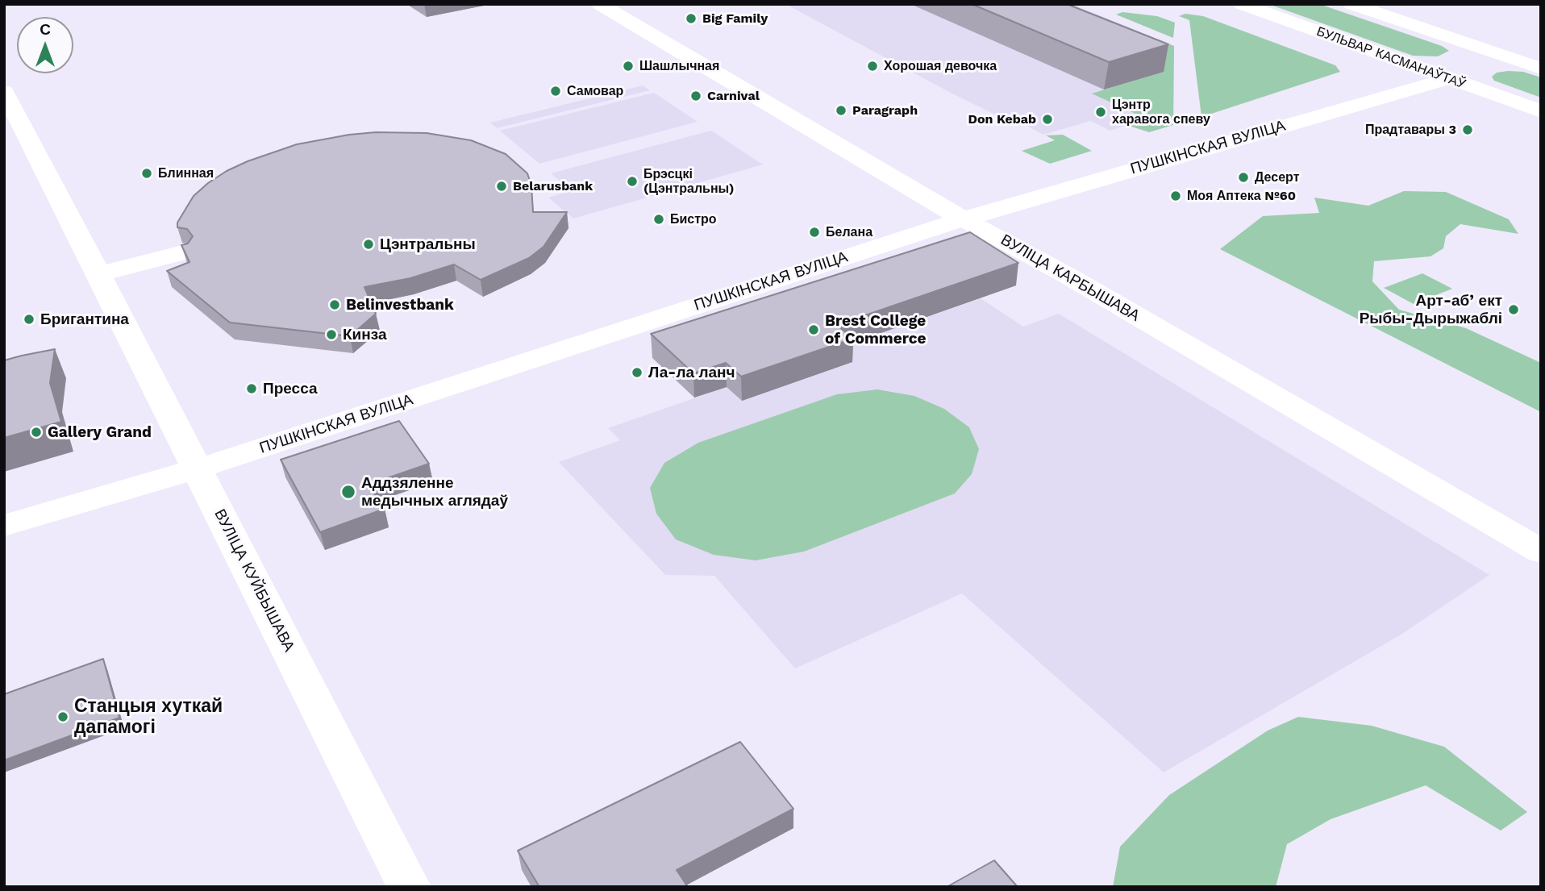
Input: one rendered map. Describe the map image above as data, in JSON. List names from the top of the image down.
{
  "streets": {
    "street": [
      "БУЛЬВАР КАСМАНАЎТАЎ",
      "ПУШКІНСКАЯ ВУЛІЦА",
      "ВУЛІЦА КАРБЫШАВА",
      "ВУЛІЦА КУЙБЫШАВА"
    ]
  },
  "crossings": [
    ["БУЛЬВАР КАСМАНАЎТАЎ", "ПУШКІНСКАЯ ВУЛІЦА"],
    ["ПУШКІНСКАЯ ВУЛІЦА", "ВУЛІЦА КАРБЫШАВА"],
    ["ПУШКІНСКАЯ ВУЛІЦА", "ВУЛІЦА КУЙБЫШАВА"]
  ],
  "places": [
    "Big Family",
    "Шашлычная",
    "Хорошая девочка",
    "Самовар",
    "Carnival",
    "Paragraph",
    "Цэнтр харавога спеву",
    "Don Kebab",
    "Прадтавары 3",
    "Блинная",
    "Десерт",
    "Брэсцкі (Цэнтральны)",
    "Belarusbank",
    "Моя Аптека №60",
    "Бистро",
    "Белана",
    "Цэнтральны",
    "Belinvestbank",
    "Арт-абʼект Рыбы-Дырыжаблі",
    "Бригантина",
    "Brest College of Commerce",
    "Кинза",
    "Ла-ла ланч",
    "Пресса",
    "Gallery Grand",
    "Аддзяленне медычных аглядаў",
    "Станцыя хуткай дапамогі"
  ],
  "north": "top"
}
